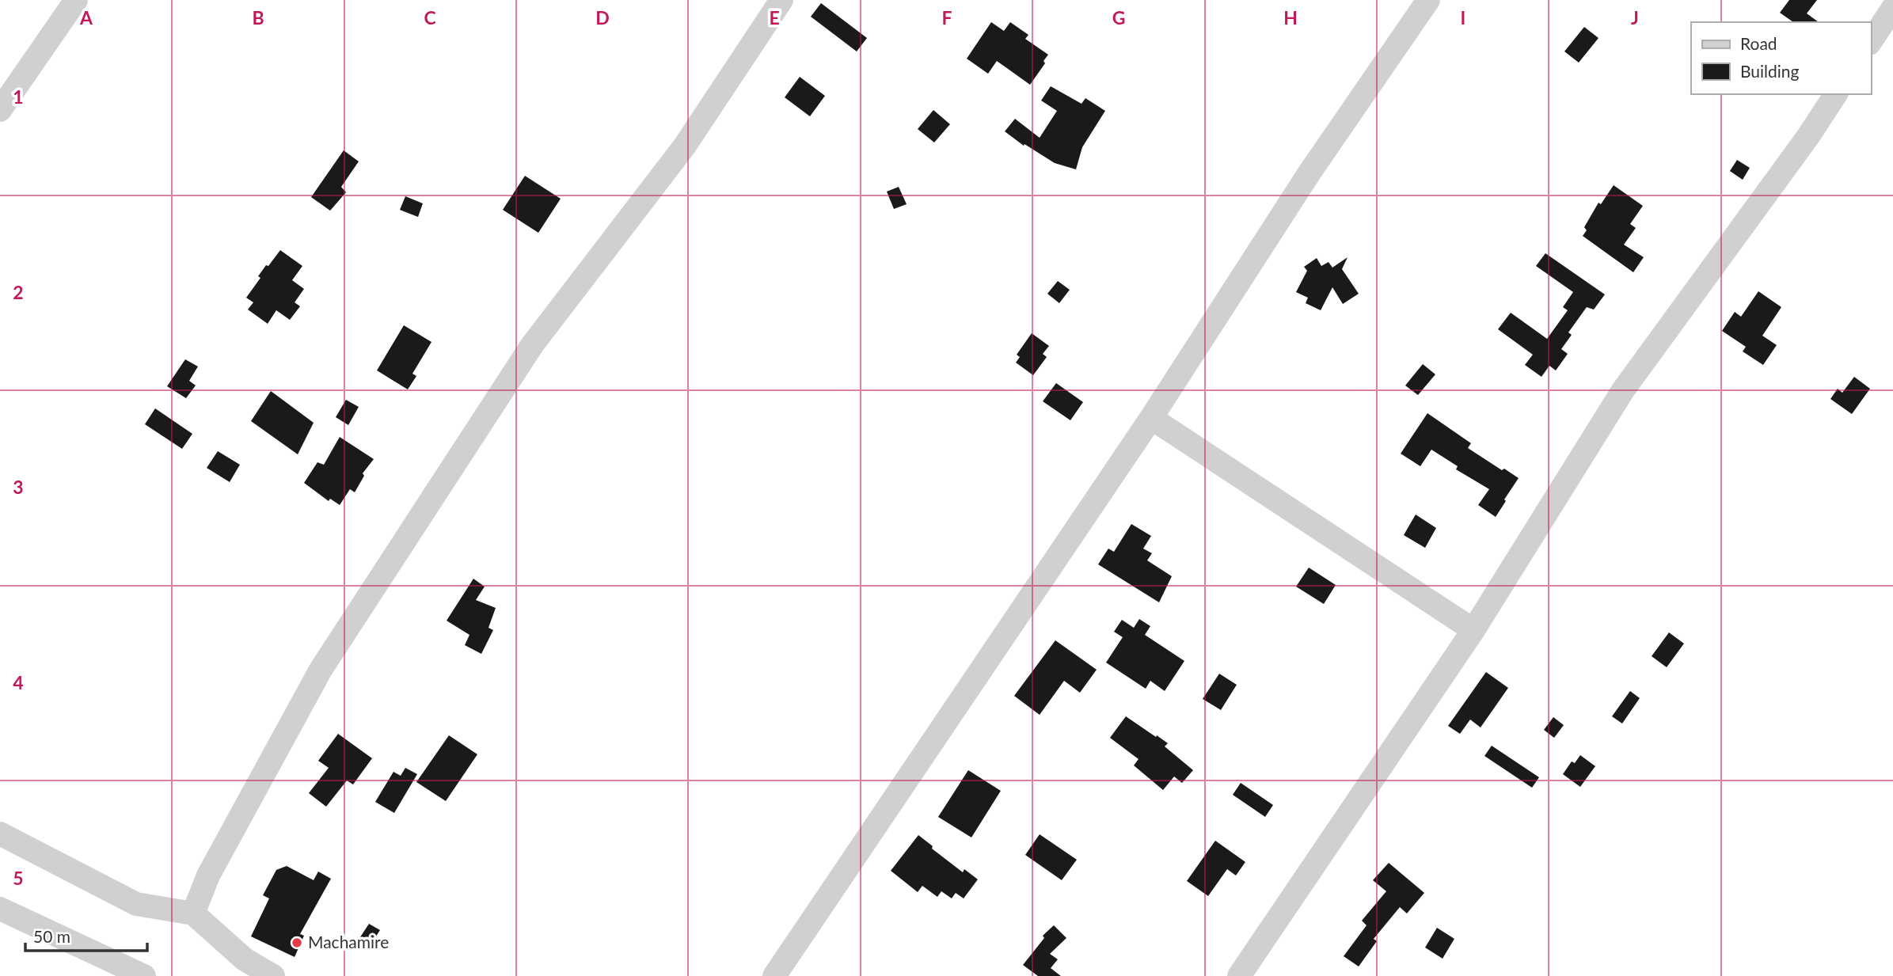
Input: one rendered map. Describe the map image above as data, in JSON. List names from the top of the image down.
{
  "places": ["Machamire"],
  "legend": ["Road", "Building"],
  "scale_bar": "50 m",
  "grid": {
    "columns": [
      "A",
      "B",
      "C",
      "D",
      "E",
      "F",
      "G",
      "H",
      "I",
      "J"
    ],
    "rows": [
      "1",
      "2",
      "3",
      "4",
      "5"
    ]
  }
}
